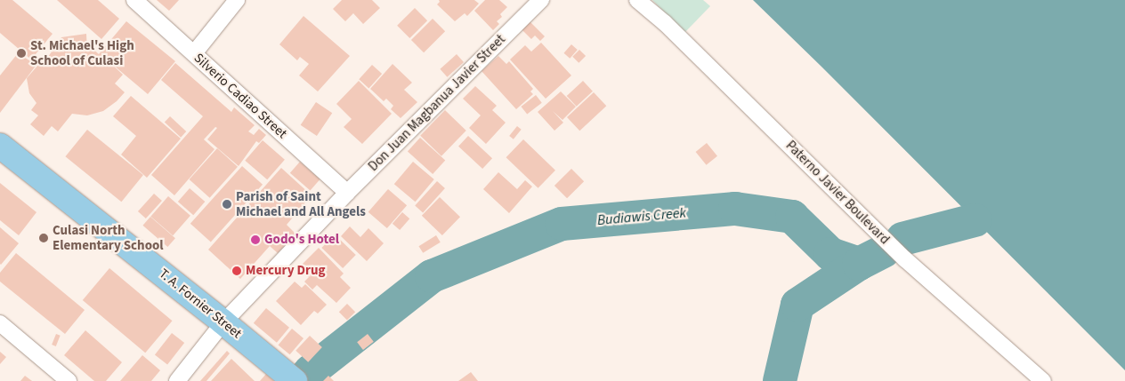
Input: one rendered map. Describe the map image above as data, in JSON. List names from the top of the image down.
{
  "streets": {
    "main road": ["T. A. Fornier Street"],
    "street": ["Silverio Cadiao Street", "Don Juan Magbanua Javier Street", "Paterno Javier Boulevard"]
  },
  "crossings": [
    ["Silverio Cadiao Street", "Don Juan Magbanua Javier Street"],
    ["Don Juan Magbanua Javier Street", "T. A. Fornier Street"]
  ],
  "water": ["Budiawis Creek"],
  "places": [
    "St. Michael's High School of Culasi",
    "Parish of Saint Michael and All Angels",
    "Culasi North Elementary School",
    "Godo's Hotel",
    "Mercury Drug"
  ]
}
